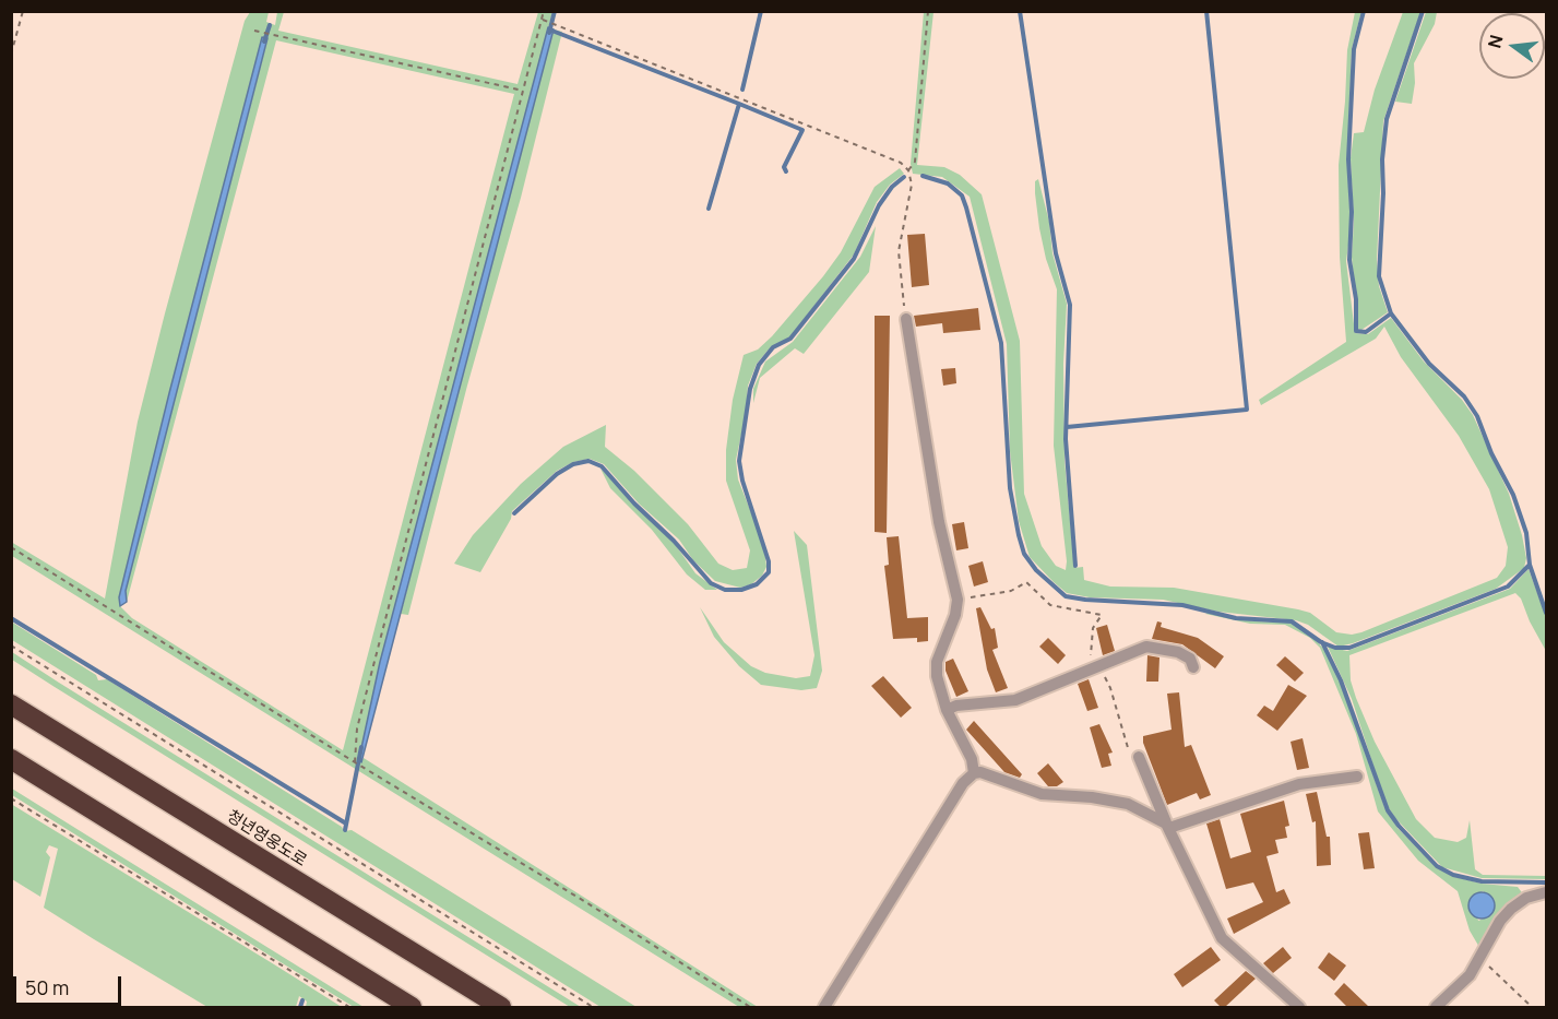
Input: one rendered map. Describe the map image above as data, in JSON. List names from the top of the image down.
{
  "streets": {
    "highway": ["청년영웅도로"]
  },
  "scale_bar": "50 m",
  "north": "left"
}
